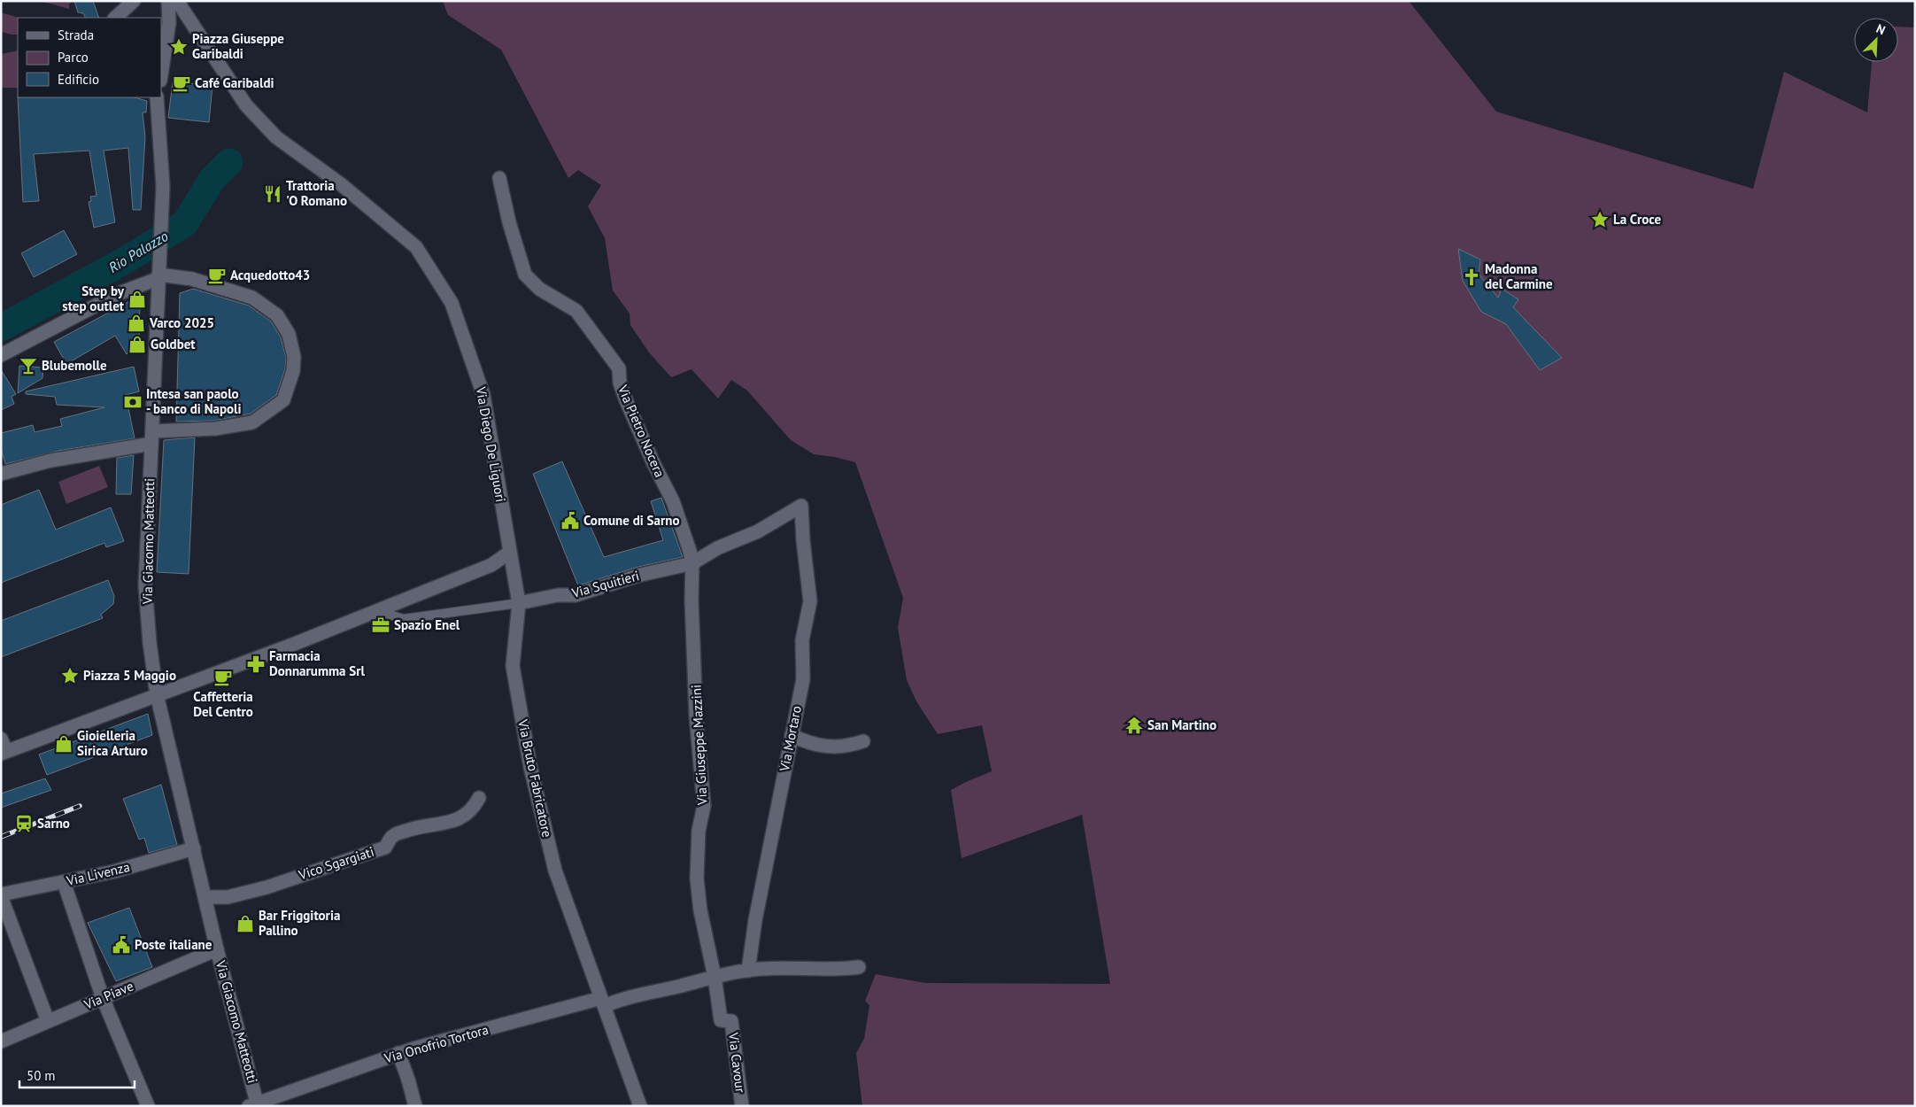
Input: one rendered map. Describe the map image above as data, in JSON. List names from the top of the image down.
{
  "streets": {
    "street": [
      "Via Pietro Nocera",
      "Via Diego De Liguori",
      "Via Giacomo Matteotti",
      "Via Squitieri",
      "Via Mortaro",
      "Via Giuseppe Mazzini",
      "Via Bruto Fabricatore",
      "Vico Sgargiati",
      "Via Livenza",
      "Via Piave",
      "Via Onofrio Tortora",
      "Via Cavour"
    ]
  },
  "crossings": [
    ["Via Pietro Nocera", "Via Squitieri"],
    ["Via Pietro Nocera", "Via Giuseppe Mazzini"],
    ["Via Diego De Liguori", "Via Bruto Fabricatore"],
    ["Via Giacomo Matteotti", "Vico Sgargiati"],
    ["Via Giacomo Matteotti", "Via Livenza"],
    ["Via Giacomo Matteotti", "Via Piave"],
    ["Via Giacomo Matteotti", "Via Onofrio Tortora"],
    ["Via Squitieri", "Via Mortaro"],
    ["Via Squitieri", "Via Giuseppe Mazzini"],
    ["Via Squitieri", "Via Bruto Fabricatore"],
    ["Via Mortaro", "Via Onofrio Tortora"],
    ["Via Giuseppe Mazzini", "Via Onofrio Tortora"],
    ["Via Giuseppe Mazzini", "Via Cavour"],
    ["Via Bruto Fabricatore", "Via Onofrio Tortora"],
    ["Via Onofrio Tortora", "Via Cavour"]
  ],
  "water": ["Rio Palazzo"],
  "places": {
    "place": ["Piazza Giuseppe Garibaldi", "La Croce", "Piazza 5 Maggio"],
    "cafe": ["Café Garibaldi", "Acquedotto43", "Caffetteria Del Centro"],
    "restaurant": ["Trattoria 'O Romano"],
    "church": ["Madonna del Carmine"],
    "shop": [
      "Step by step outlet",
      "Varco 2025",
      "Goldbet",
      "Gioielleria Sirica Arturo",
      "Bar Friggitoria Pallino"
    ],
    "bar": ["Blubemolle"],
    "bank": ["Intesa san paolo - banco di Napoli"],
    "public building": ["Comune di Sarno", "Poste italiane"],
    "office": ["Spazio Enel"],
    "pharmacy": ["Farmacia Donnarumma Srl"],
    "temple": ["San Martino"],
    "station": ["Sarno"]
  },
  "legend": ["Strada", "Parco", "Edificio"],
  "scale_bar": "50 m",
  "north": "top right"
}
